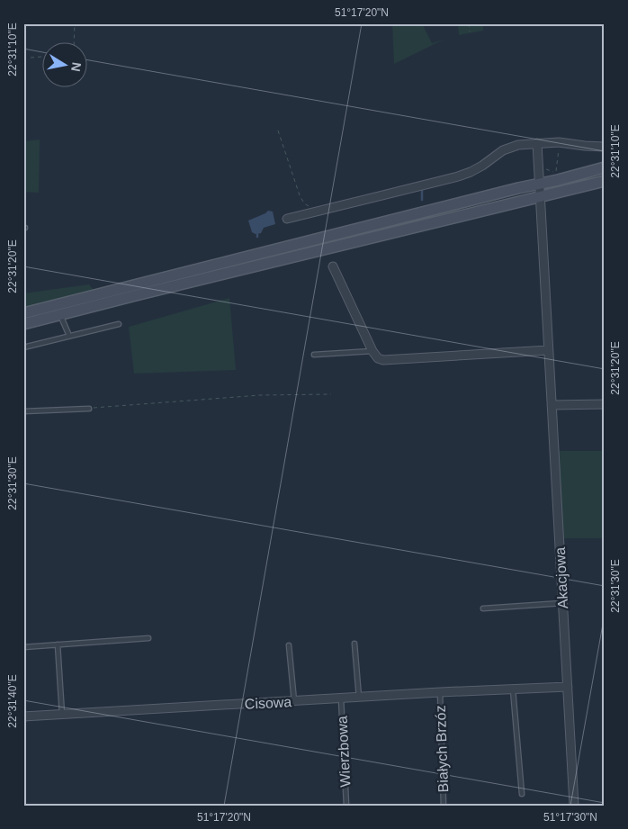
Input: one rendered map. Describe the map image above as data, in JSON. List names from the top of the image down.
{
  "streets": {
    "street": ["Akacjowa", "Cisowa"],
    "lane": ["Białych Brzóz", "Wierzbowa"]
  },
  "crossings": [
    ["Akacjowa", "Cisowa"],
    ["Cisowa", "Białych Brzóz"],
    ["Cisowa", "Wierzbowa"]
  ],
  "north": "right",
  "coordinates": [
    "51°17'20\"N",
    "22°31'10\"E",
    "22°31'20\"E",
    "22°31'30\"E",
    "22°31'40\"E",
    "51°17'30\"N"
  ]
}
